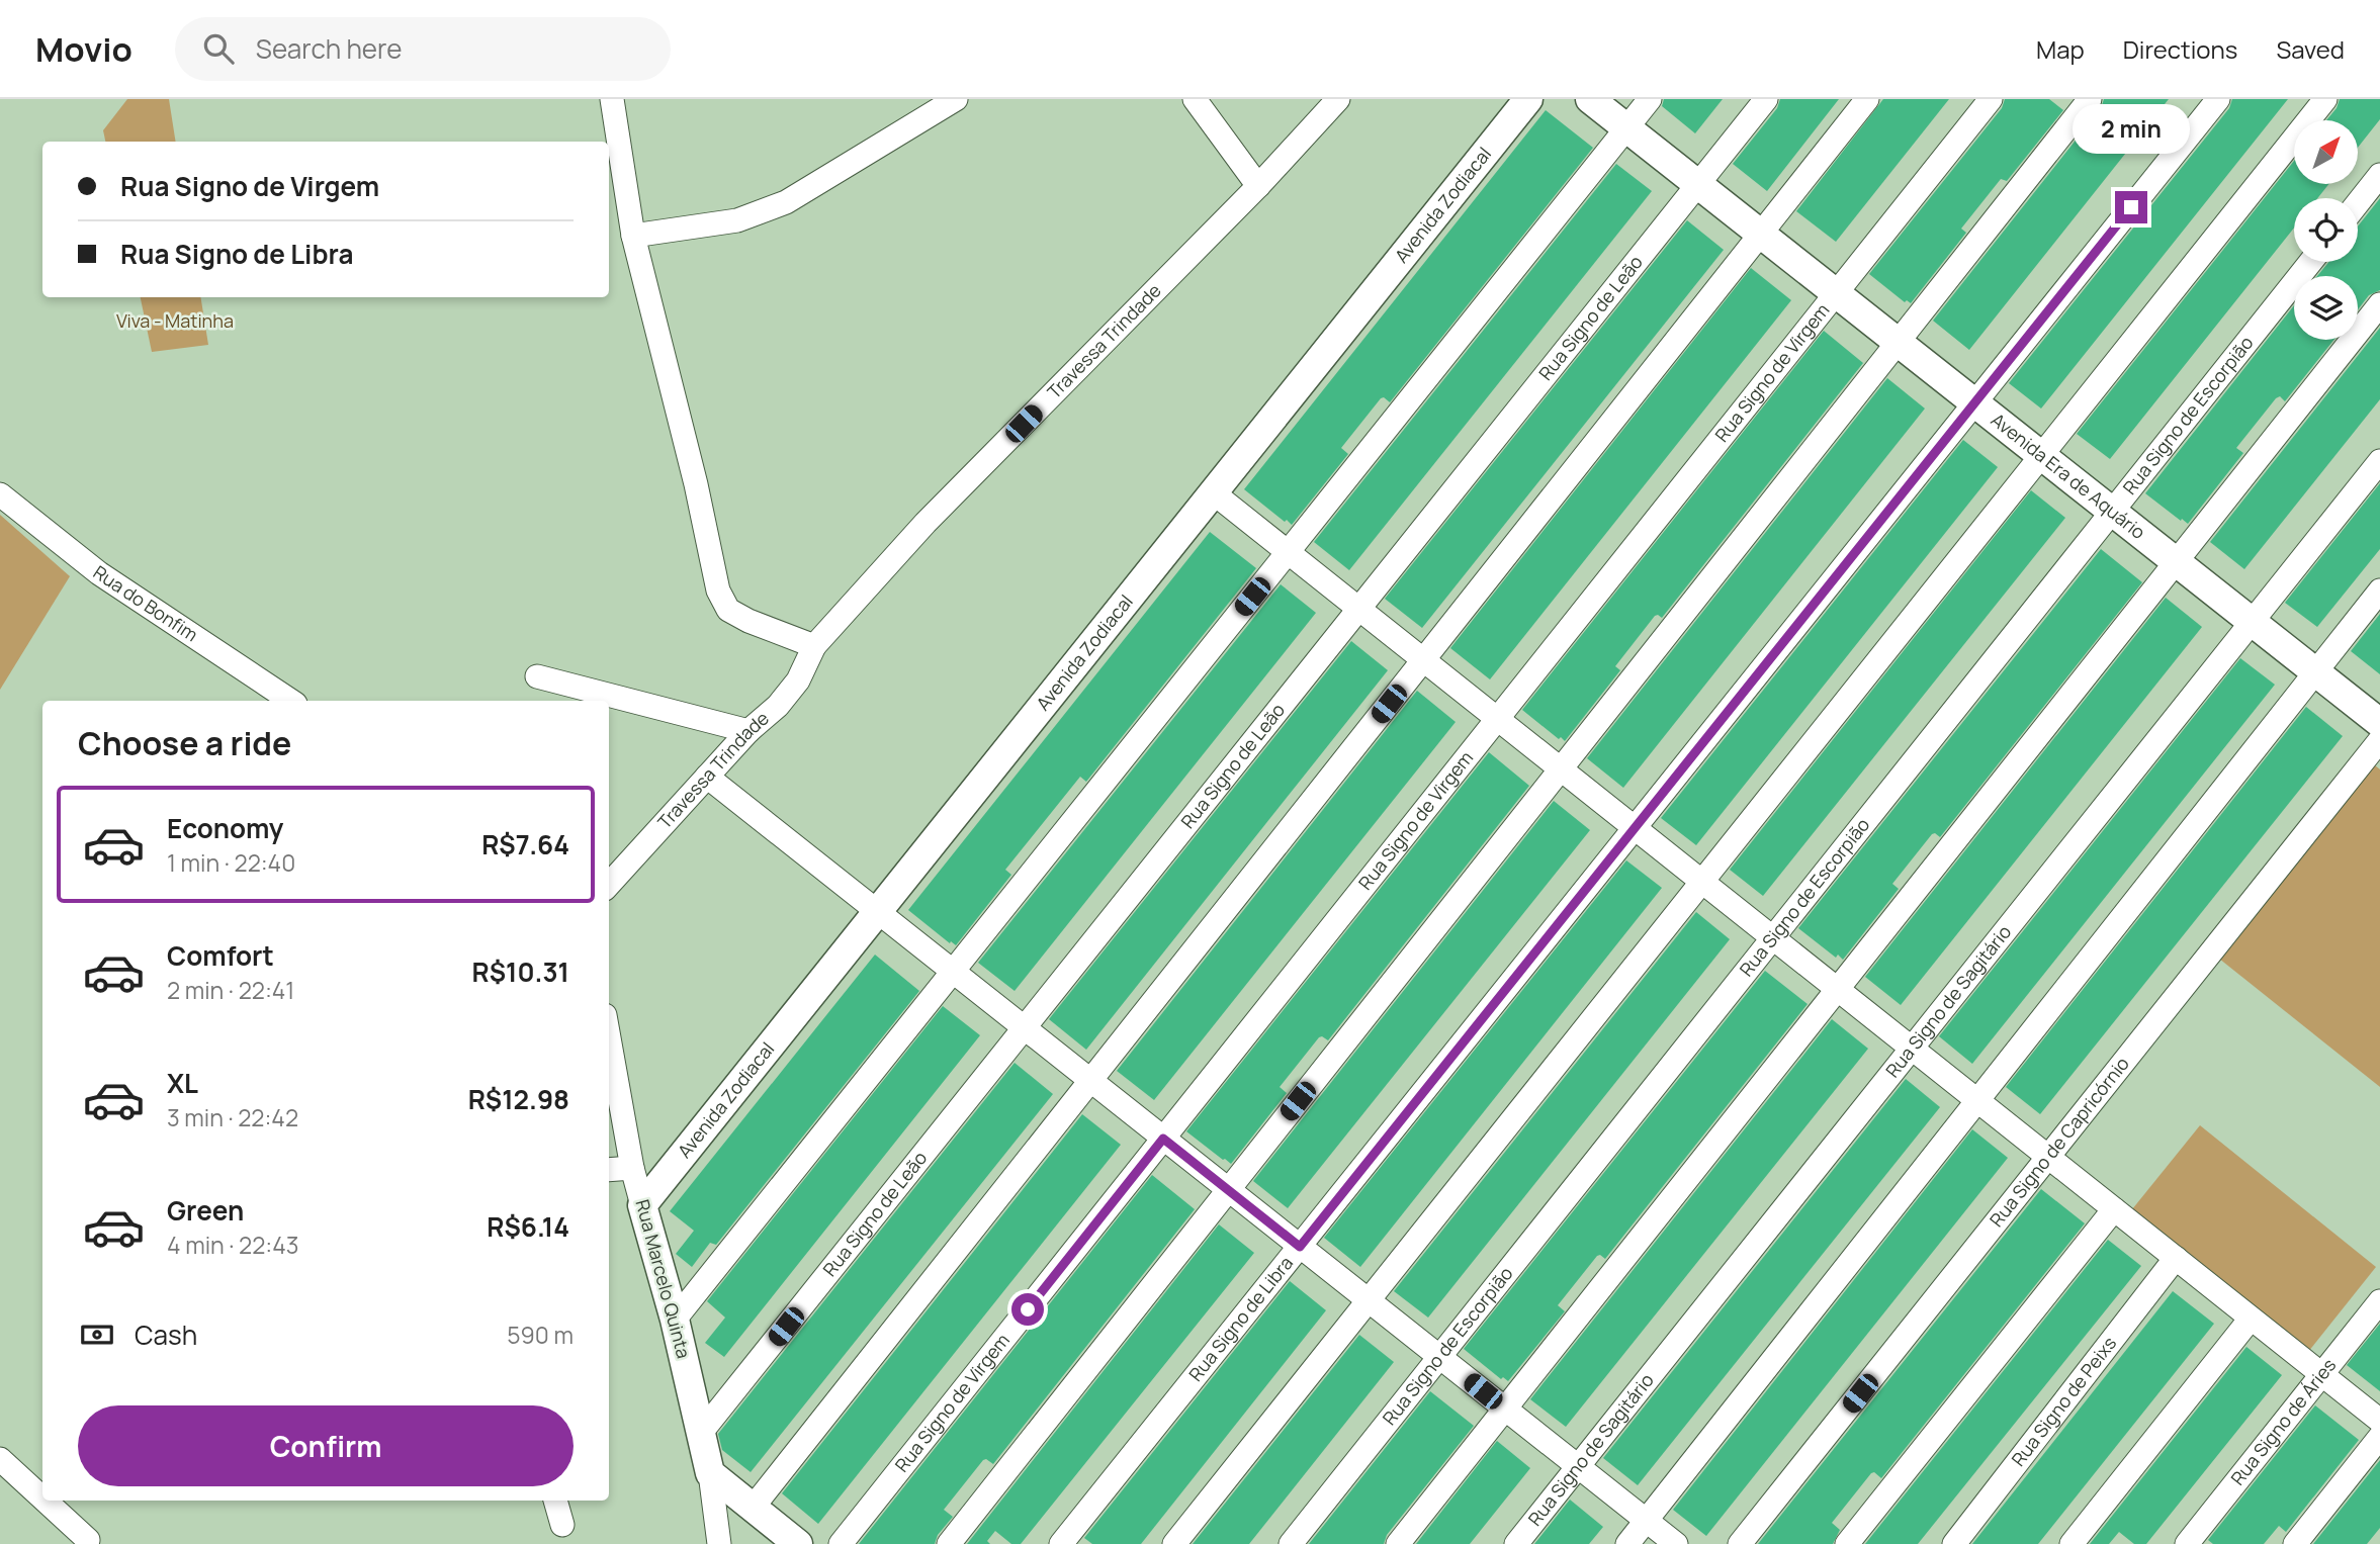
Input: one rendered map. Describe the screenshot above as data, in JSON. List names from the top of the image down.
{
  "streets": {
    "street": [
      "Avenida Zodiacal",
      "Rua Signo de Leão",
      "Travessa Trindade",
      "Rua Signo de Virgem",
      "Rua Signo de Escorpião",
      "Avenida Era de Aquário",
      "Rua do Bonfim",
      "Rua Signo de Sagitário",
      "Rua Signo de Capricórnio",
      "Rua Marcelo Quinta",
      "Rua Signo de Libra",
      "Rua Signo de Peixs",
      "Rua Signo de Áries"
    ]
  },
  "crossings": [
    ["Avenida Zodiacal", "Rua Marcelo Quinta"],
    ["Rua Signo de Leão", "Avenida Era de Aquário"],
    ["Rua Signo de Leão", "Rua Marcelo Quinta"],
    ["Rua Signo de Virgem", "Avenida Era de Aquário"],
    ["Rua Signo de Escorpião", "Avenida Era de Aquário"],
    ["Avenida Era de Aquário", "Rua Signo de Sagitário"],
    ["Avenida Era de Aquário", "Rua Signo de Libra"]
  ],
  "parks": ["Viva - Matinha"],
  "north": "top right",
  "page": {
    "header": "Movio",
    "search": "Search here",
    "nav": ["Map", "Directions", "Saved"],
    "bubble": "2 min",
    "banner": ["Rua Signo de Virgem", "Rua Signo de Libra"],
    "heading": "Choose a ride",
    "list": [
      {
        "name": "Economy",
        "note": "1 min · 22:40",
        "value": "R$7.64"
      },
      {
        "name": "Comfort",
        "note": "2 min · 22:41",
        "value": "R$10.31"
      },
      {
        "name": "XL",
        "note": "3 min · 22:42",
        "value": "R$12.98"
      },
      {
        "name": "Green",
        "note": "4 min · 22:43",
        "value": "R$6.14"
      }
    ],
    "pay": ["Cash", "590 m"],
    "buttons": "Confirm"
  }
}
